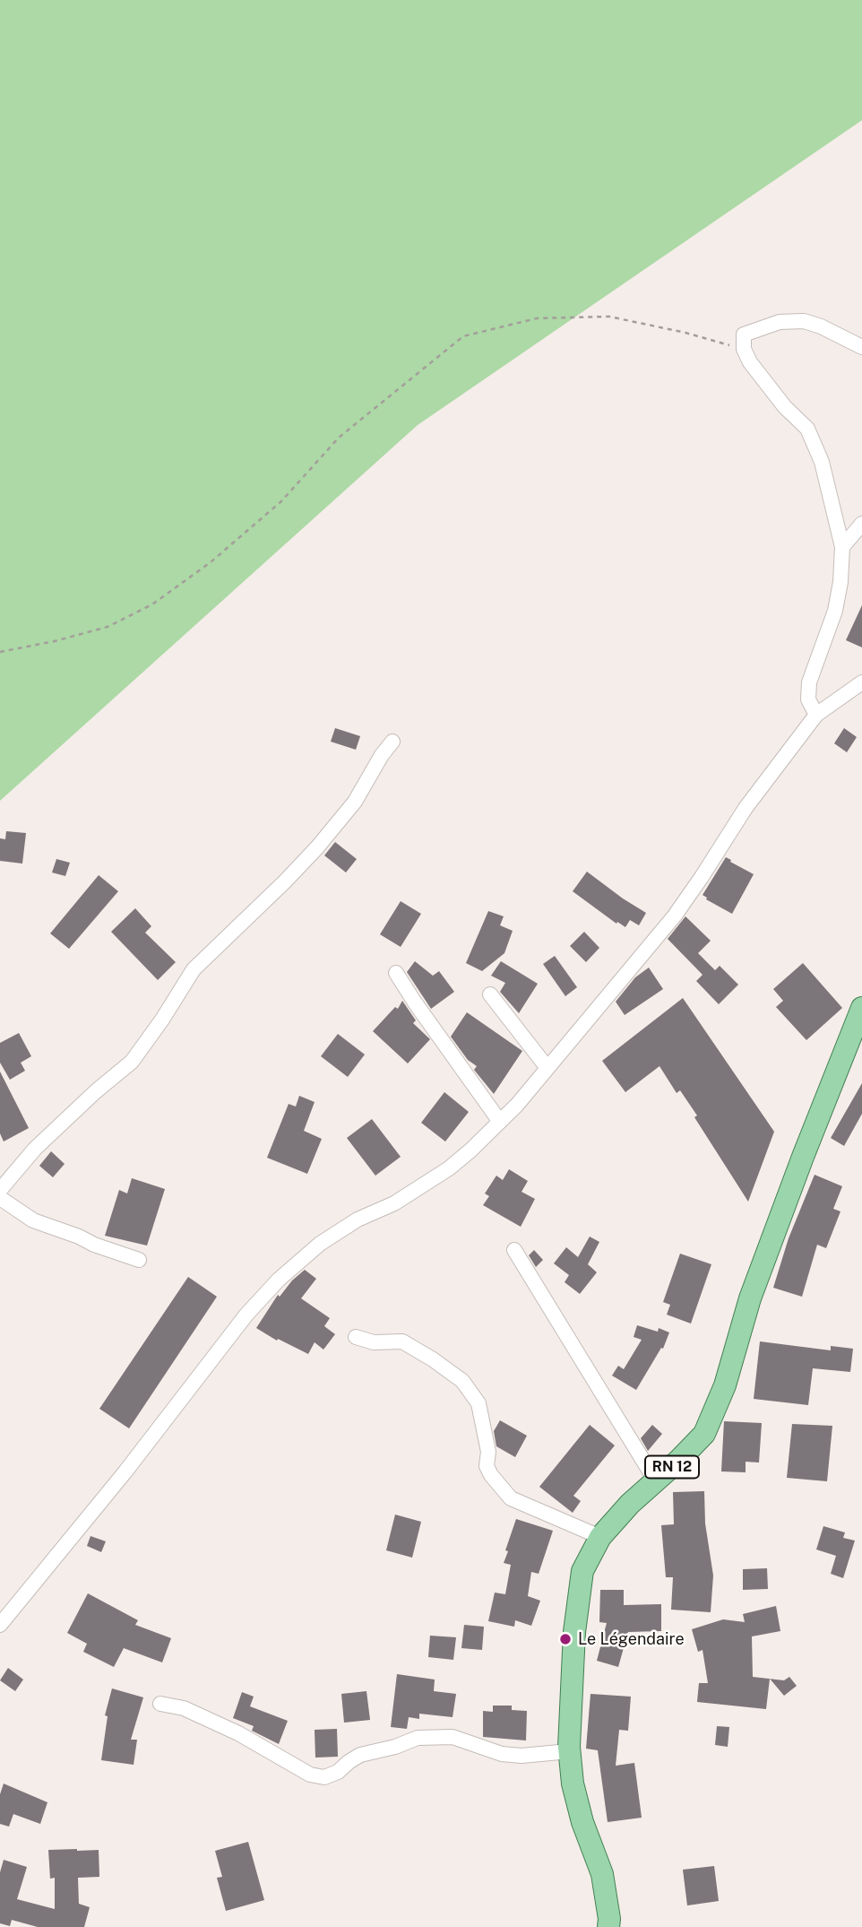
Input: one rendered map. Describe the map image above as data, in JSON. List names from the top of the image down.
{
  "streets": {
    "main road": ["RN 12"]
  },
  "places": ["Le Légendaire"]
}
